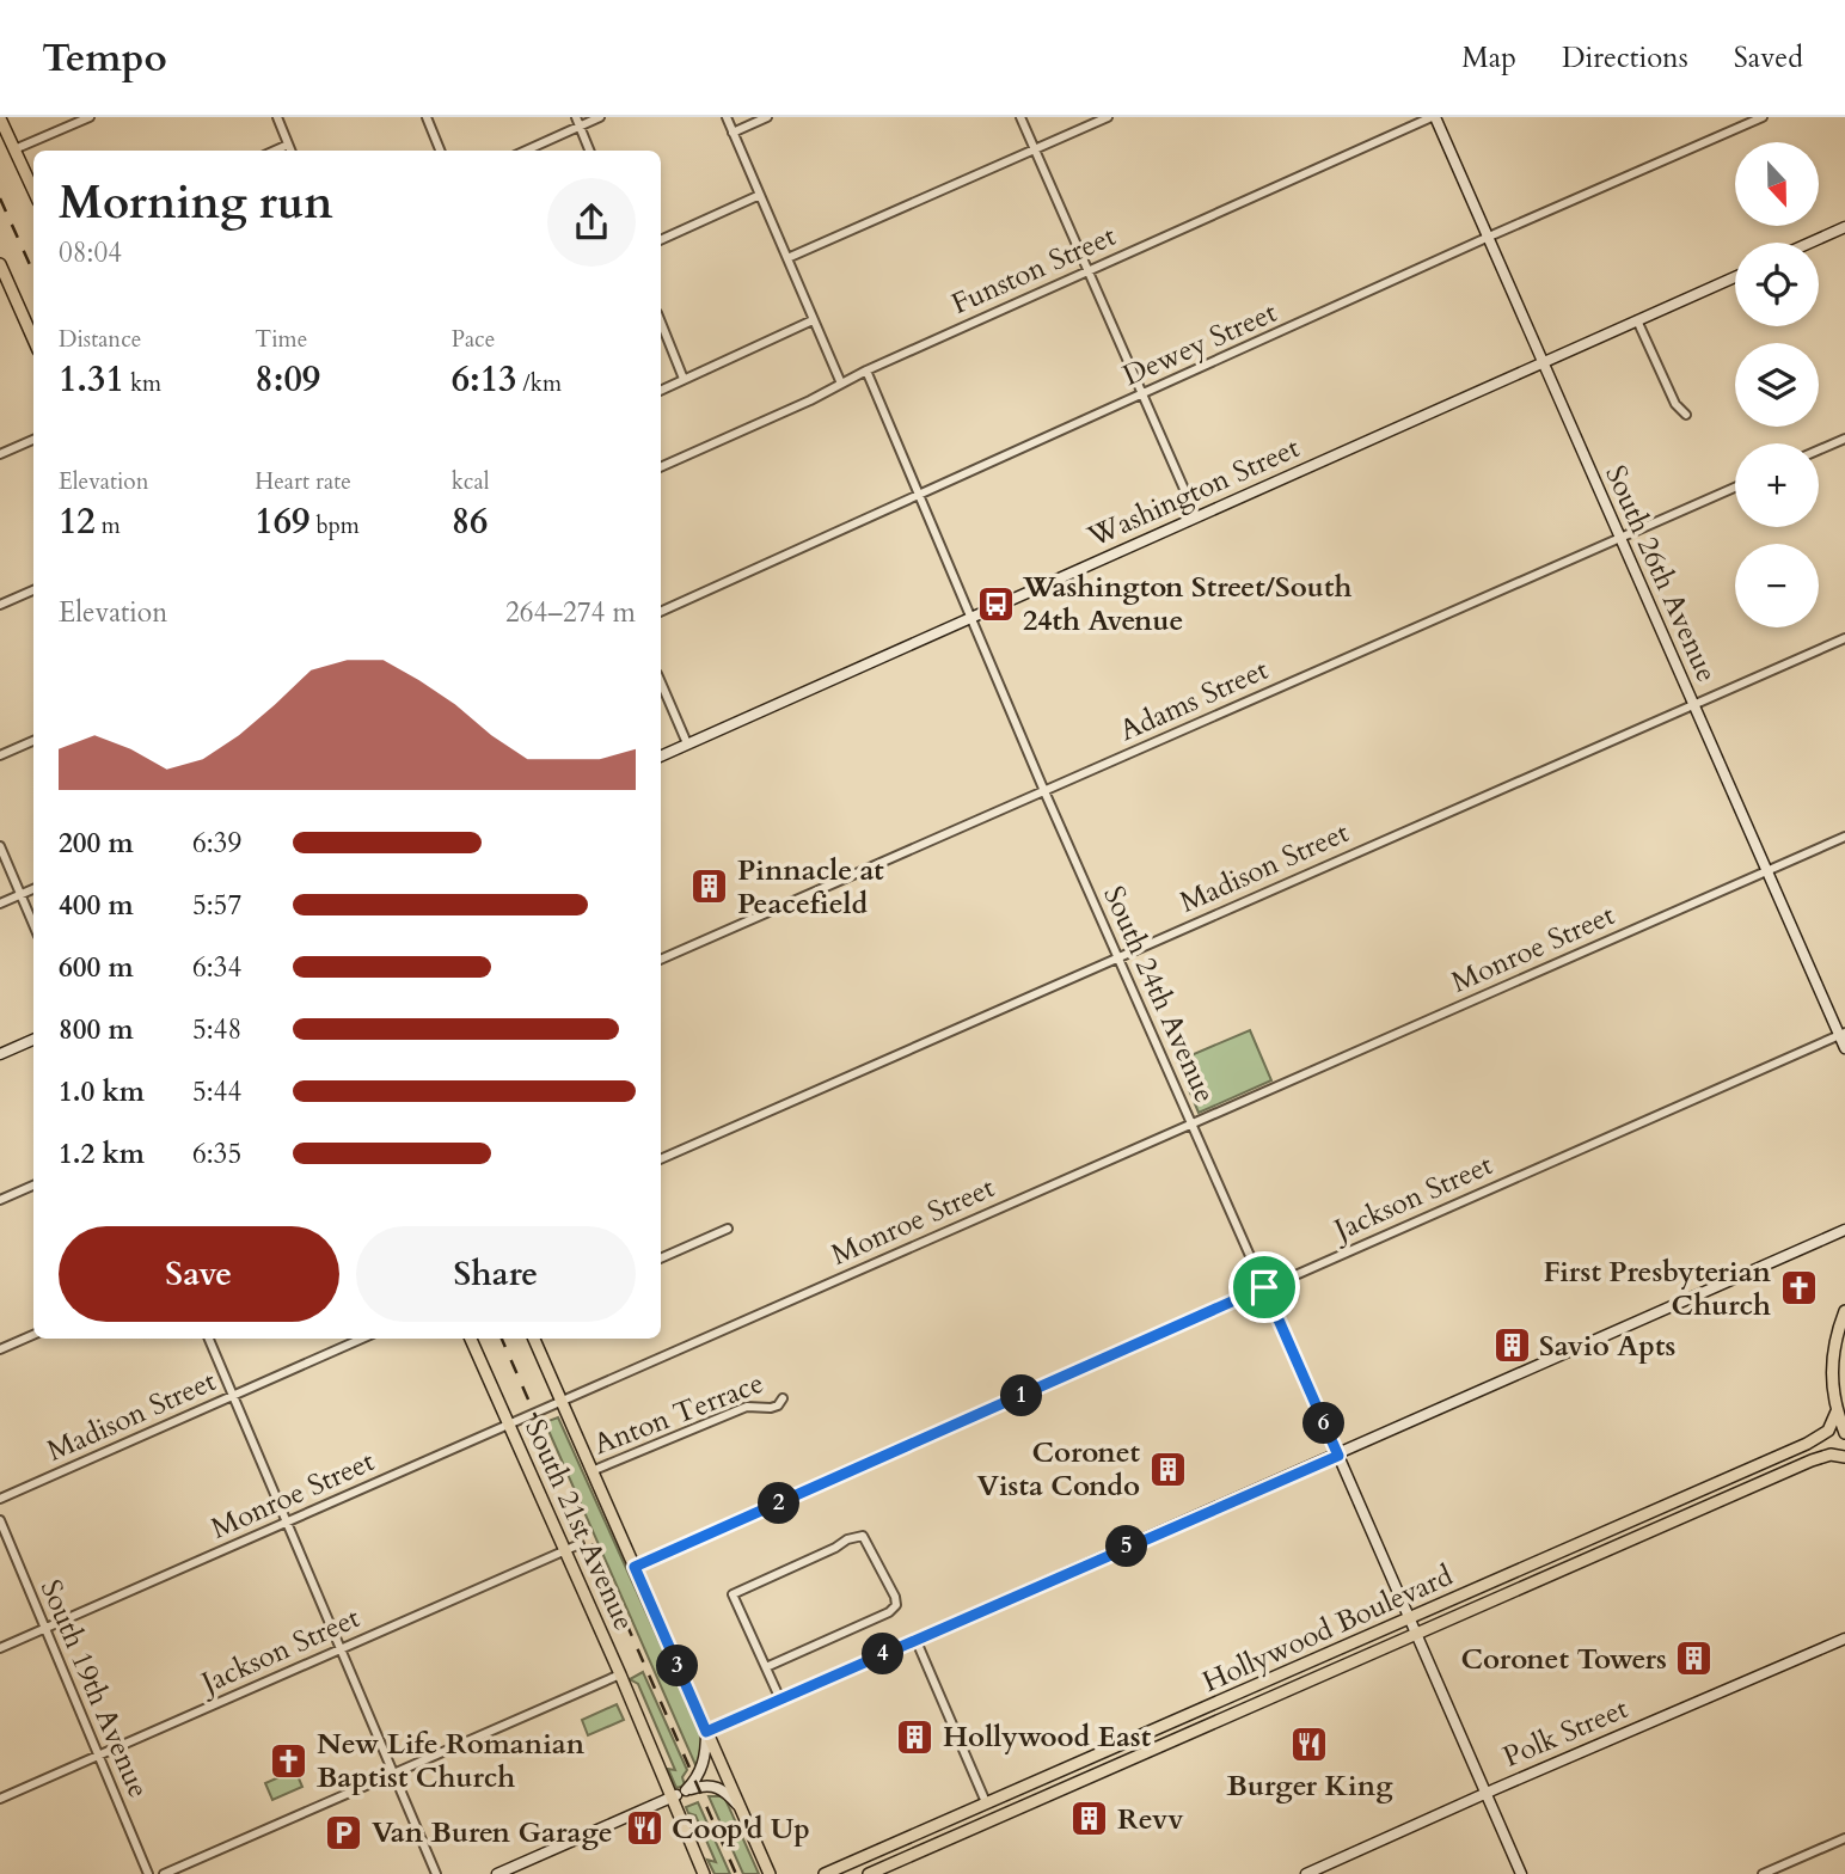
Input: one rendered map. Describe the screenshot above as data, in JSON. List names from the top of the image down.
{
  "streets": {
    "main road": ["South 21st Avenue", "Hollywood Boulevard"],
    "street": [
      "Funston Street",
      "Dewey Street",
      "Washington Street",
      "South 26th Avenue",
      "Adams Street",
      "Madison Street",
      "Monroe Street",
      "South 24th Avenue",
      "Jackson Street",
      "Anton Terrace",
      "South 19th Avenue",
      "Polk Street"
    ]
  },
  "crossings": [
    ["Funston Street", "South 26th Avenue"],
    ["Funston Street", "South 24th Avenue"],
    ["Dewey Street", "South 26th Avenue"],
    ["Dewey Street", "South 24th Avenue"],
    ["Washington Street", "South 26th Avenue"],
    ["Washington Street", "South 24th Avenue"],
    ["South 26th Avenue", "Adams Street"],
    ["South 26th Avenue", "Madison Street"],
    ["South 26th Avenue", "Monroe Street"],
    ["South 26th Avenue", "Jackson Street"],
    ["Adams Street", "South 24th Avenue"],
    ["Madison Street", "South 24th Avenue"],
    ["Monroe Street", "South 24th Avenue"],
    ["Monroe Street", "South 21st Avenue"],
    ["Monroe Street", "South 19th Avenue"],
    ["South 24th Avenue", "Jackson Street"],
    ["South 24th Avenue", "Hollywood Boulevard"],
    ["South 24th Avenue", "Polk Street"],
    ["Jackson Street", "South 21st Avenue"],
    ["Jackson Street", "South 19th Avenue"]
  ],
  "places": {
    "bus stop": ["Washington Street/South 24th Avenue"],
    "building": [
      "Pinnacle at Peacefield",
      "Savio Apts",
      "Coronet Vista Condo",
      "Coronet Towers",
      "Hollywood East",
      "Revv"
    ],
    "church": ["First Presbyterian Church", "New Life Romanian Baptist Church"],
    "restaurant": ["Burger King", "Coop'd Up"],
    "parking": ["Van Buren Garage"]
  },
  "north": "bottom",
  "page": {
    "header": "Tempo",
    "nav": ["Map", "Directions", "Saved"],
    "map_buttons": ["+", "−"],
    "heading": ["Morning run", "08:04"],
    "stats": [
      ["Distance", "1.31 km"],
      ["Time", "8:09"],
      ["Pace", "6:13 /km"],
      ["Elevation", "12 m"],
      ["Heart rate", "169 bpm"],
      ["kcal", "86"]
    ],
    "chart": ["Elevation", "264–274 m"],
    "list": [
      {
        "name": "200 m",
        "note": "6:39"
      },
      {
        "name": "400 m",
        "note": "5:57"
      },
      {
        "name": "600 m",
        "note": "6:34"
      },
      {
        "name": "800 m",
        "note": "5:48"
      },
      {
        "name": "1.0 km",
        "note": "5:44"
      },
      {
        "name": "1.2 km",
        "note": "6:35"
      }
    ],
    "buttons": ["Save", "Share"],
    "pins": [
      "1",
      "6",
      "2",
      "5",
      "4",
      "3"
    ]
  }
}
